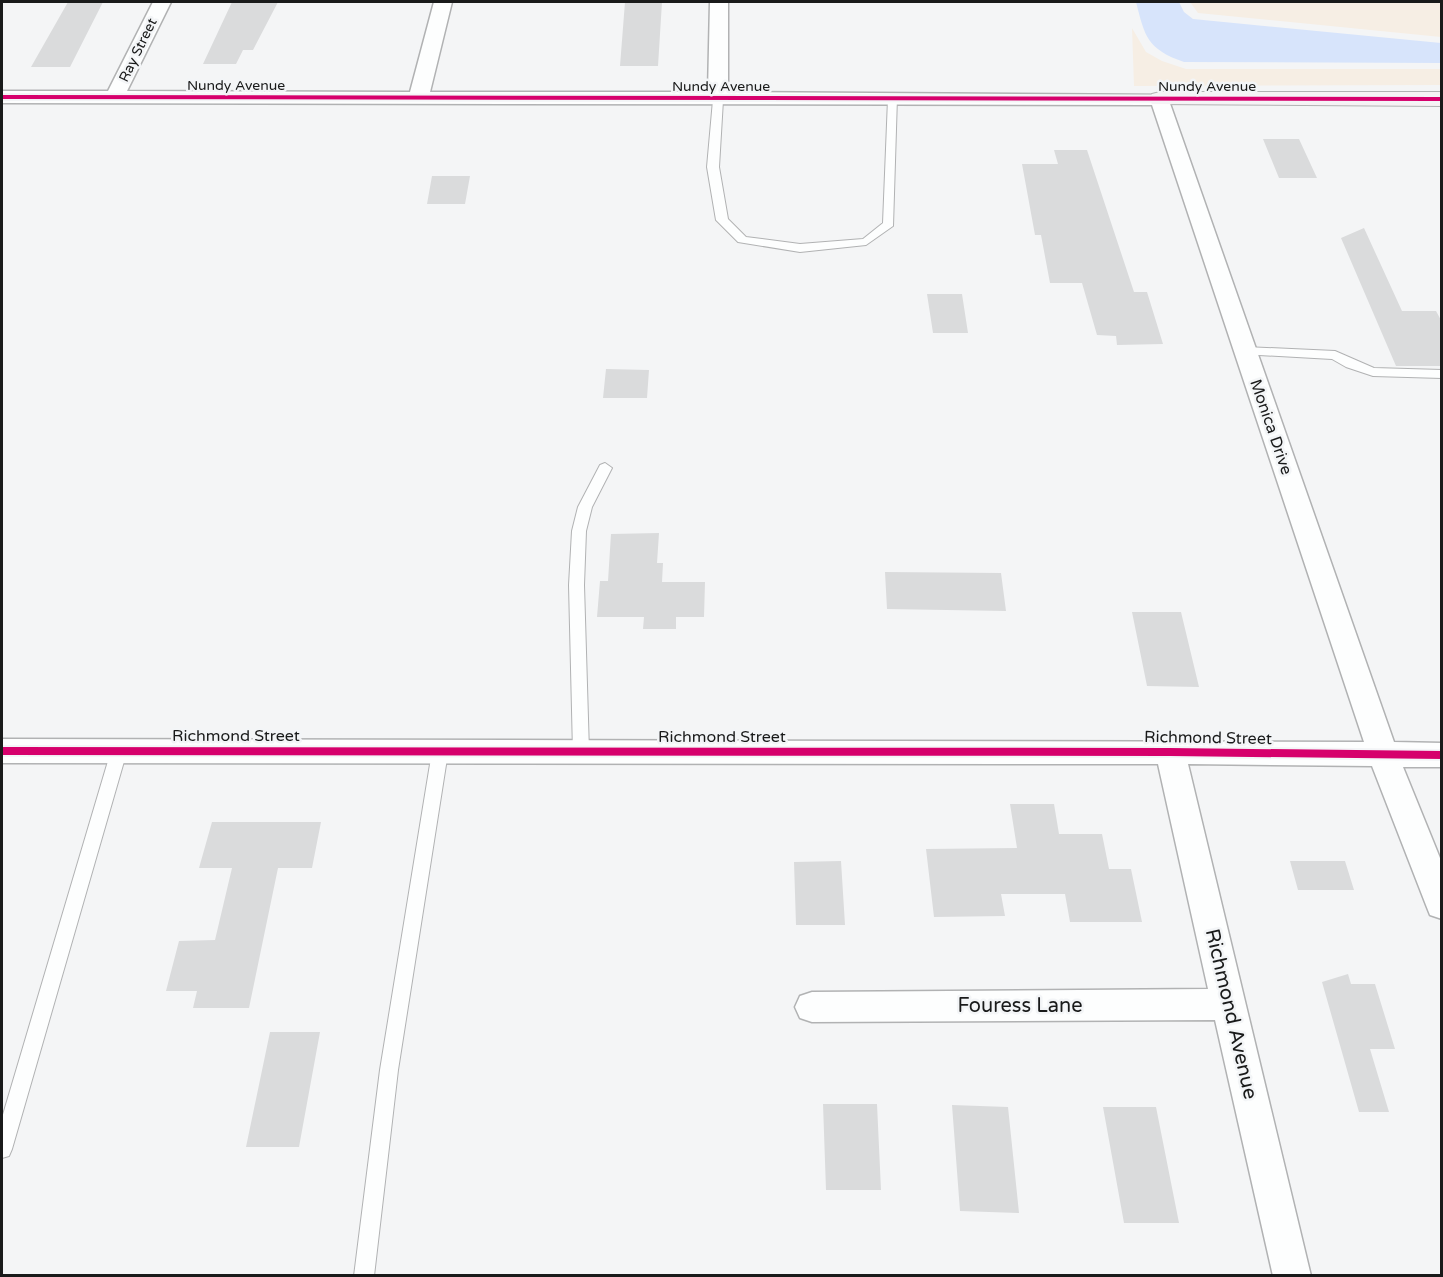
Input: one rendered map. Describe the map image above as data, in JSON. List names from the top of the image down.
{
  "streets": {
    "street": [
      "Ray Street",
      "Nundy Avenue",
      "Monica Drive",
      "Richmond Street",
      "Fouress Lane",
      "Richmond Avenue"
    ]
  },
  "crossings": [
    ["Ray Street", "Nundy Avenue"],
    ["Nundy Avenue", "Monica Drive"],
    ["Monica Drive", "Richmond Street"],
    ["Richmond Street", "Richmond Avenue"],
    ["Fouress Lane", "Richmond Avenue"]
  ]
}
